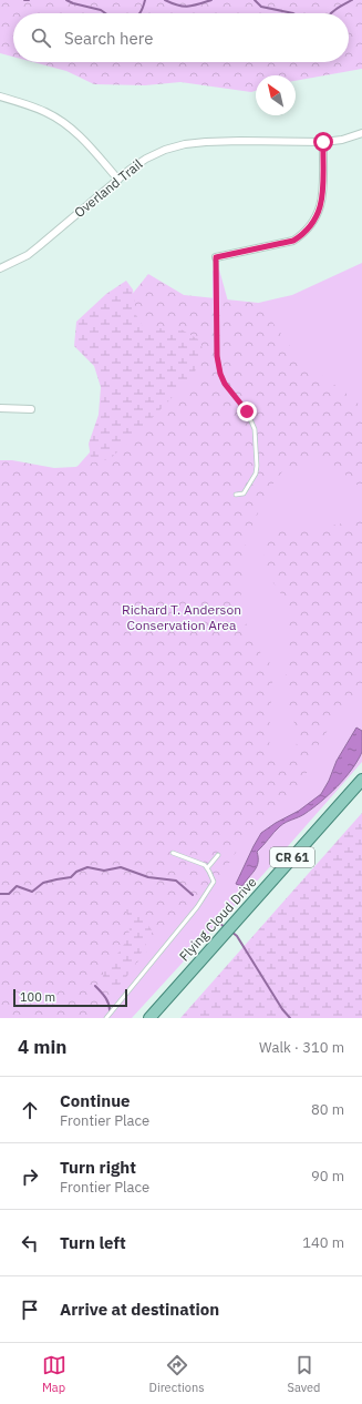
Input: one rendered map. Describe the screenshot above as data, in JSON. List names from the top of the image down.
{
  "streets": {
    "main road": ["CR 61", "Flying Cloud Drive"],
    "street": ["Overland Trail"]
  },
  "parks": ["Richard T. Anderson Conservation Area"],
  "scale_bar": "100 m",
  "north": "top left",
  "page": {
    "search": "Search here",
    "scale": "100 m",
    "heading": ["4 min", "Walk · 310 m"],
    "list": [
      ["Continue", "Frontier Place", "80 m"],
      ["Turn right", "Frontier Place", "90 m"],
      ["Turn left", "140 m"],
      "Arrive at destination"
    ],
    "nav": ["Map", "Directions", "Saved"]
  }
}
